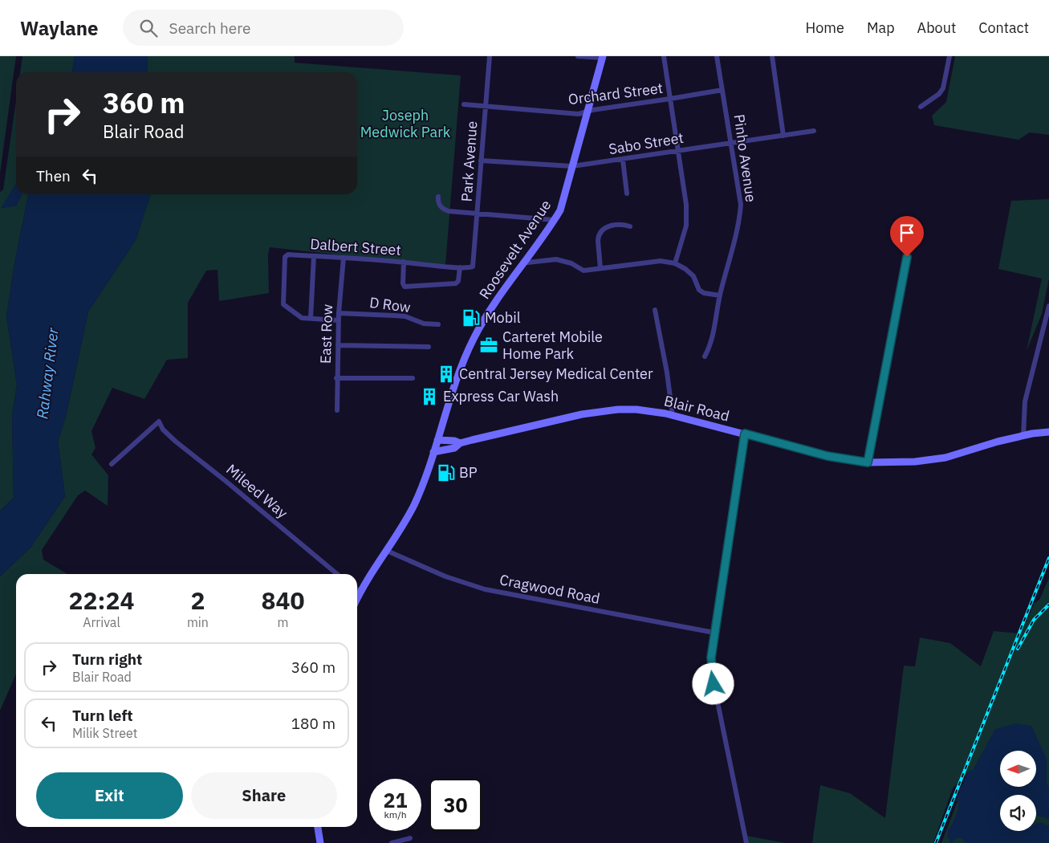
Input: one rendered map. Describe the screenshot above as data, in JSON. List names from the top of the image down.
{
  "streets": {
    "street": [
      "Orchard Street",
      "Sabo Street",
      "Pinho Avenue",
      "Park Avenue",
      "Dalbert Street",
      "Roosevelt Avenue",
      "D Row",
      "East Row",
      "Blair Road",
      "Mileed Way",
      "Cragwood Road"
    ]
  },
  "crossings": [
    ["Orchard Street", "Pinho Avenue"],
    ["Orchard Street", "Park Avenue"],
    ["Orchard Street", "Roosevelt Avenue"],
    ["Sabo Street", "Pinho Avenue"],
    ["Sabo Street", "Park Avenue"],
    ["Sabo Street", "Roosevelt Avenue"],
    ["Park Avenue", "Dalbert Street"],
    ["Dalbert Street", "East Row"],
    ["Roosevelt Avenue", "Blair Road"],
    ["Roosevelt Avenue", "Cragwood Road"],
    ["D Row", "East Row"]
  ],
  "water": ["Rahway River"],
  "parks": ["Joseph Medwick Park"],
  "places": {
    "fuel station": ["Mobil", "BP"],
    "office": ["Carteret Mobile Home Park"],
    "building": ["Central Jersey Medical Center", "Express Car Wash"]
  },
  "north": "left",
  "page": {
    "header": "Waylane",
    "search": "Search here",
    "nav": [
      "Home",
      "Map",
      "About",
      "Contact"
    ],
    "turn": ["360 m", "Blair Road"],
    "then": "Then",
    "eta": [
      "22:24",
      "Arrival",
      "2",
      "min",
      "840",
      "m"
    ],
    "list": [
      {
        "name": "Turn right",
        "note": "Blair Road",
        "value": "360 m"
      },
      {
        "name": "Turn left",
        "note": "Milik Street",
        "value": "180 m"
      }
    ],
    "buttons": ["Exit", "Share"],
    "speed": "21 km/h",
    "limit": "30"
  }
}
